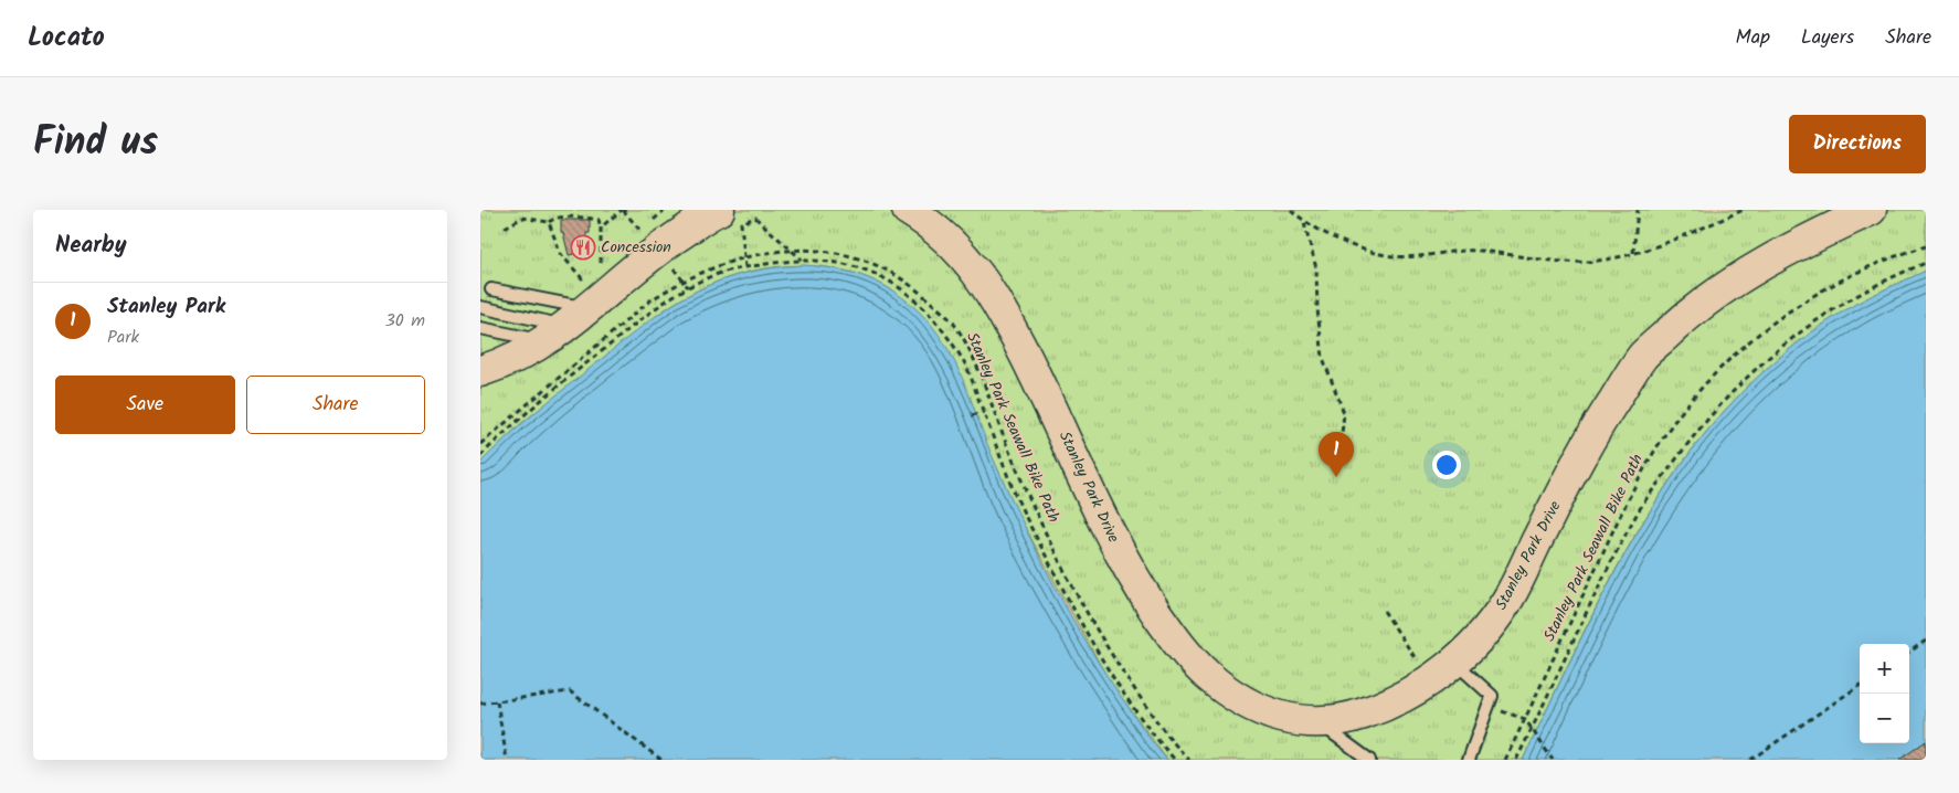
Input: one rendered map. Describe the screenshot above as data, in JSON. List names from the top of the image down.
{
  "streets": {
    "street": ["Stanley Park Drive"],
    "path": ["Stanley Park Seawall Bike Path"]
  },
  "places": {
    "restaurant": ["Concession"]
  },
  "page": {
    "header": "Locato",
    "nav": ["Map", "Layers", "Share"],
    "title": "Find us",
    "buttons": [
      "Directions",
      ["Save", "Share"]
    ],
    "heading": "Nearby",
    "list": [
      {
        "mark": "1",
        "name": "Stanley Park",
        "note": "Park",
        "value": "30 m"
      }
    ],
    "pins": "1",
    "map_buttons": ["+", "−"]
  }
}
